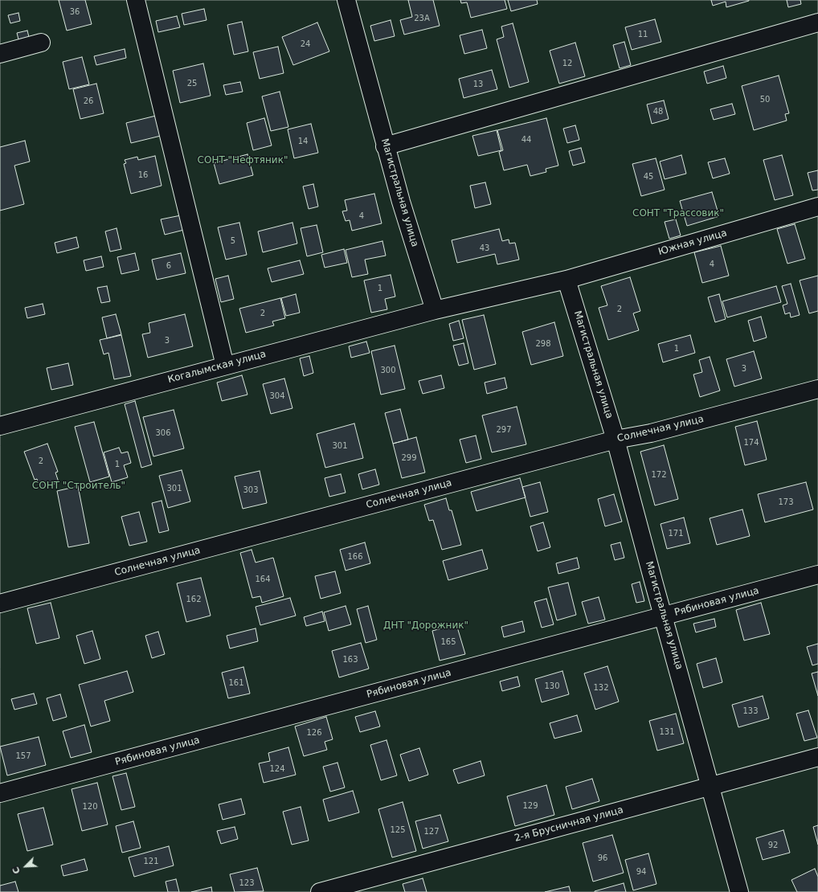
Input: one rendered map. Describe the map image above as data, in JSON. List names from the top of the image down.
{
  "streets": {
    "street": [
      "Магистральная улица",
      "Южная улица",
      "Когалымская улица",
      "Солнечная улица",
      "Рябиновая улица",
      "2-я Брусничная улица"
    ]
  },
  "crossings": [
    ["Магистральная улица", "Южная улица"],
    ["Магистральная улица", "Когалымская улица"],
    ["Магистральная улица", "Солнечная улица"],
    ["Магистральная улица", "Рябиновая улица"],
    ["Магистральная улица", "2-я Брусничная улица"]
  ],
  "parks": [
    "СОНТ \"Нефтяник\"",
    "СОНТ \"Трассовик\"",
    "СОНТ \"Строитель\"",
    "ДНТ \"Дорожник\""
  ],
  "house_numbers": [
    "36",
    "23А",
    "11",
    "24",
    "12",
    "25",
    "13",
    "50",
    "26",
    "48",
    "44",
    "14",
    "16",
    "45",
    "4",
    "5",
    "43",
    "4",
    "6",
    "1",
    "2",
    "2",
    "3",
    "298",
    "1",
    "3",
    "300",
    "304",
    "297",
    "306",
    "174",
    "301",
    "299",
    "2",
    "1",
    "172",
    "301",
    "303",
    "173",
    "171",
    "166",
    "164",
    "162",
    "165",
    "163",
    "161",
    "130",
    "132",
    "133",
    "131",
    "126",
    "157",
    "124",
    "129",
    "120",
    "125",
    "127",
    "92",
    "96",
    "121",
    "94",
    "123"
  ],
  "north": "bottom left"
}
